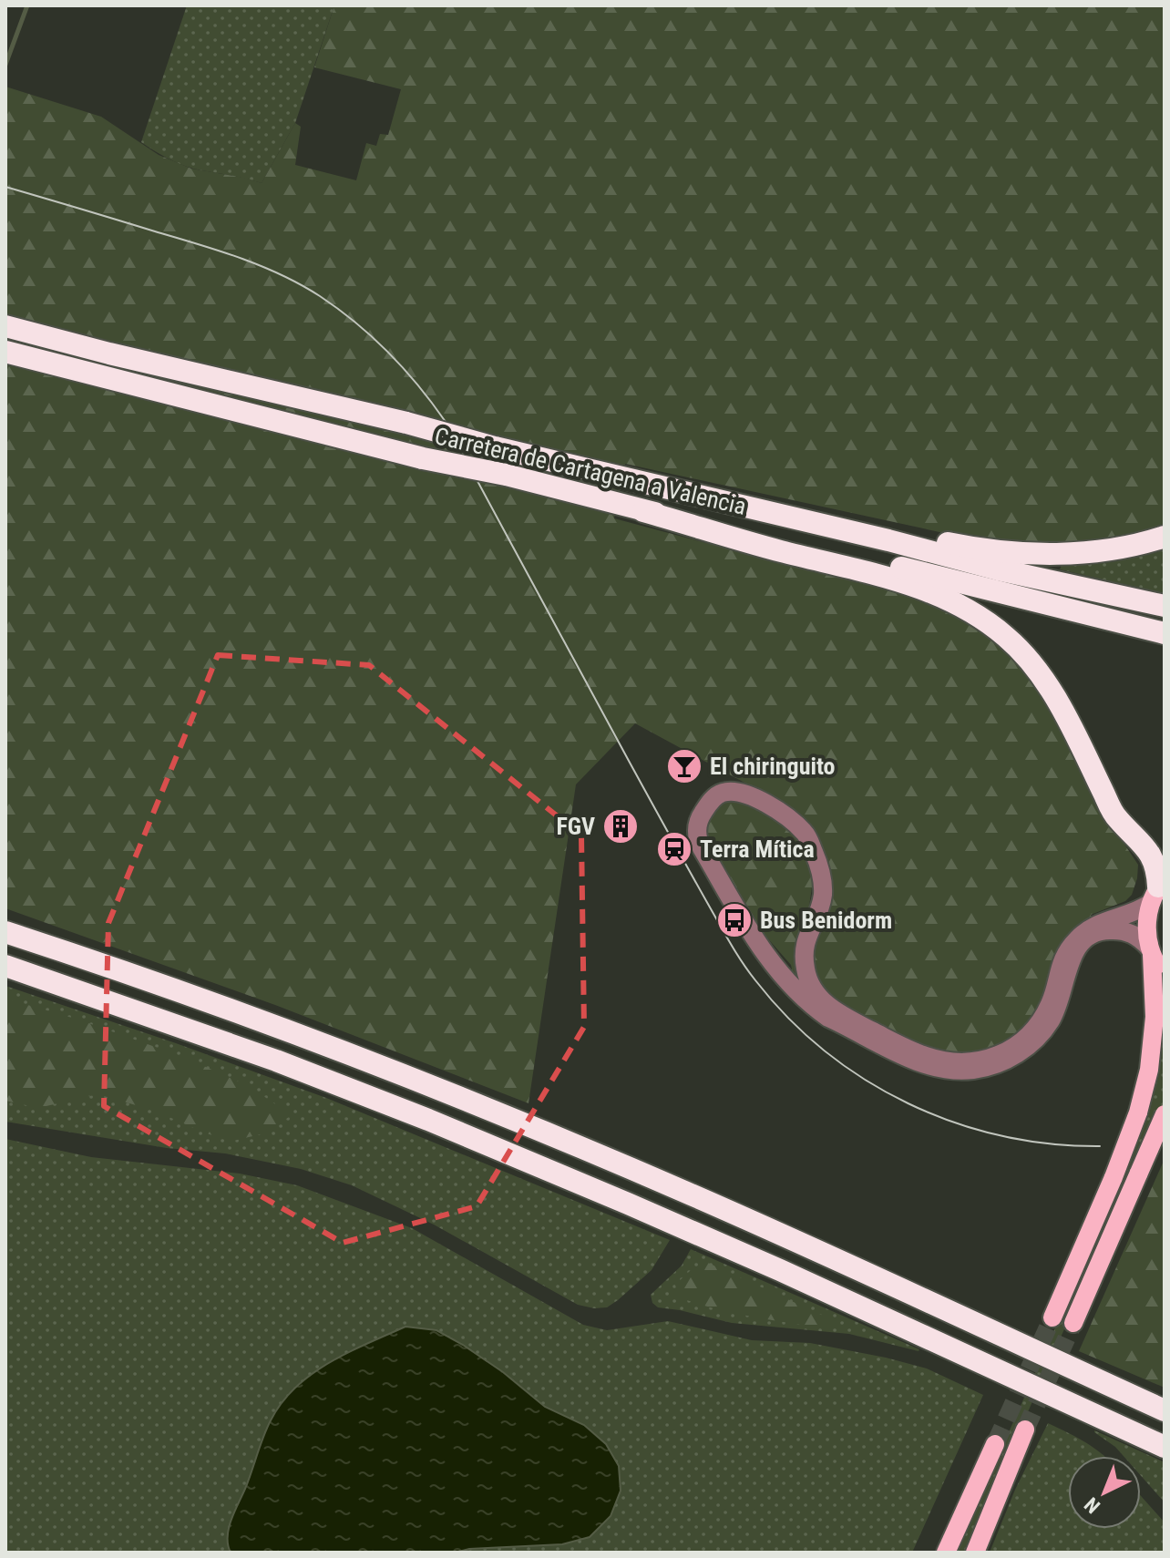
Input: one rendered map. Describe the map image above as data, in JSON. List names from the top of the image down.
{
  "streets": {
    "highway": ["Carretera de Cartagena a Valencia"]
  },
  "places": {
    "bar": ["El chiringuito"],
    "building": ["FGV"],
    "station": ["Terra Mítica"],
    "bus stop": ["Bus Benidorm"]
  },
  "north": "bottom left"
}
